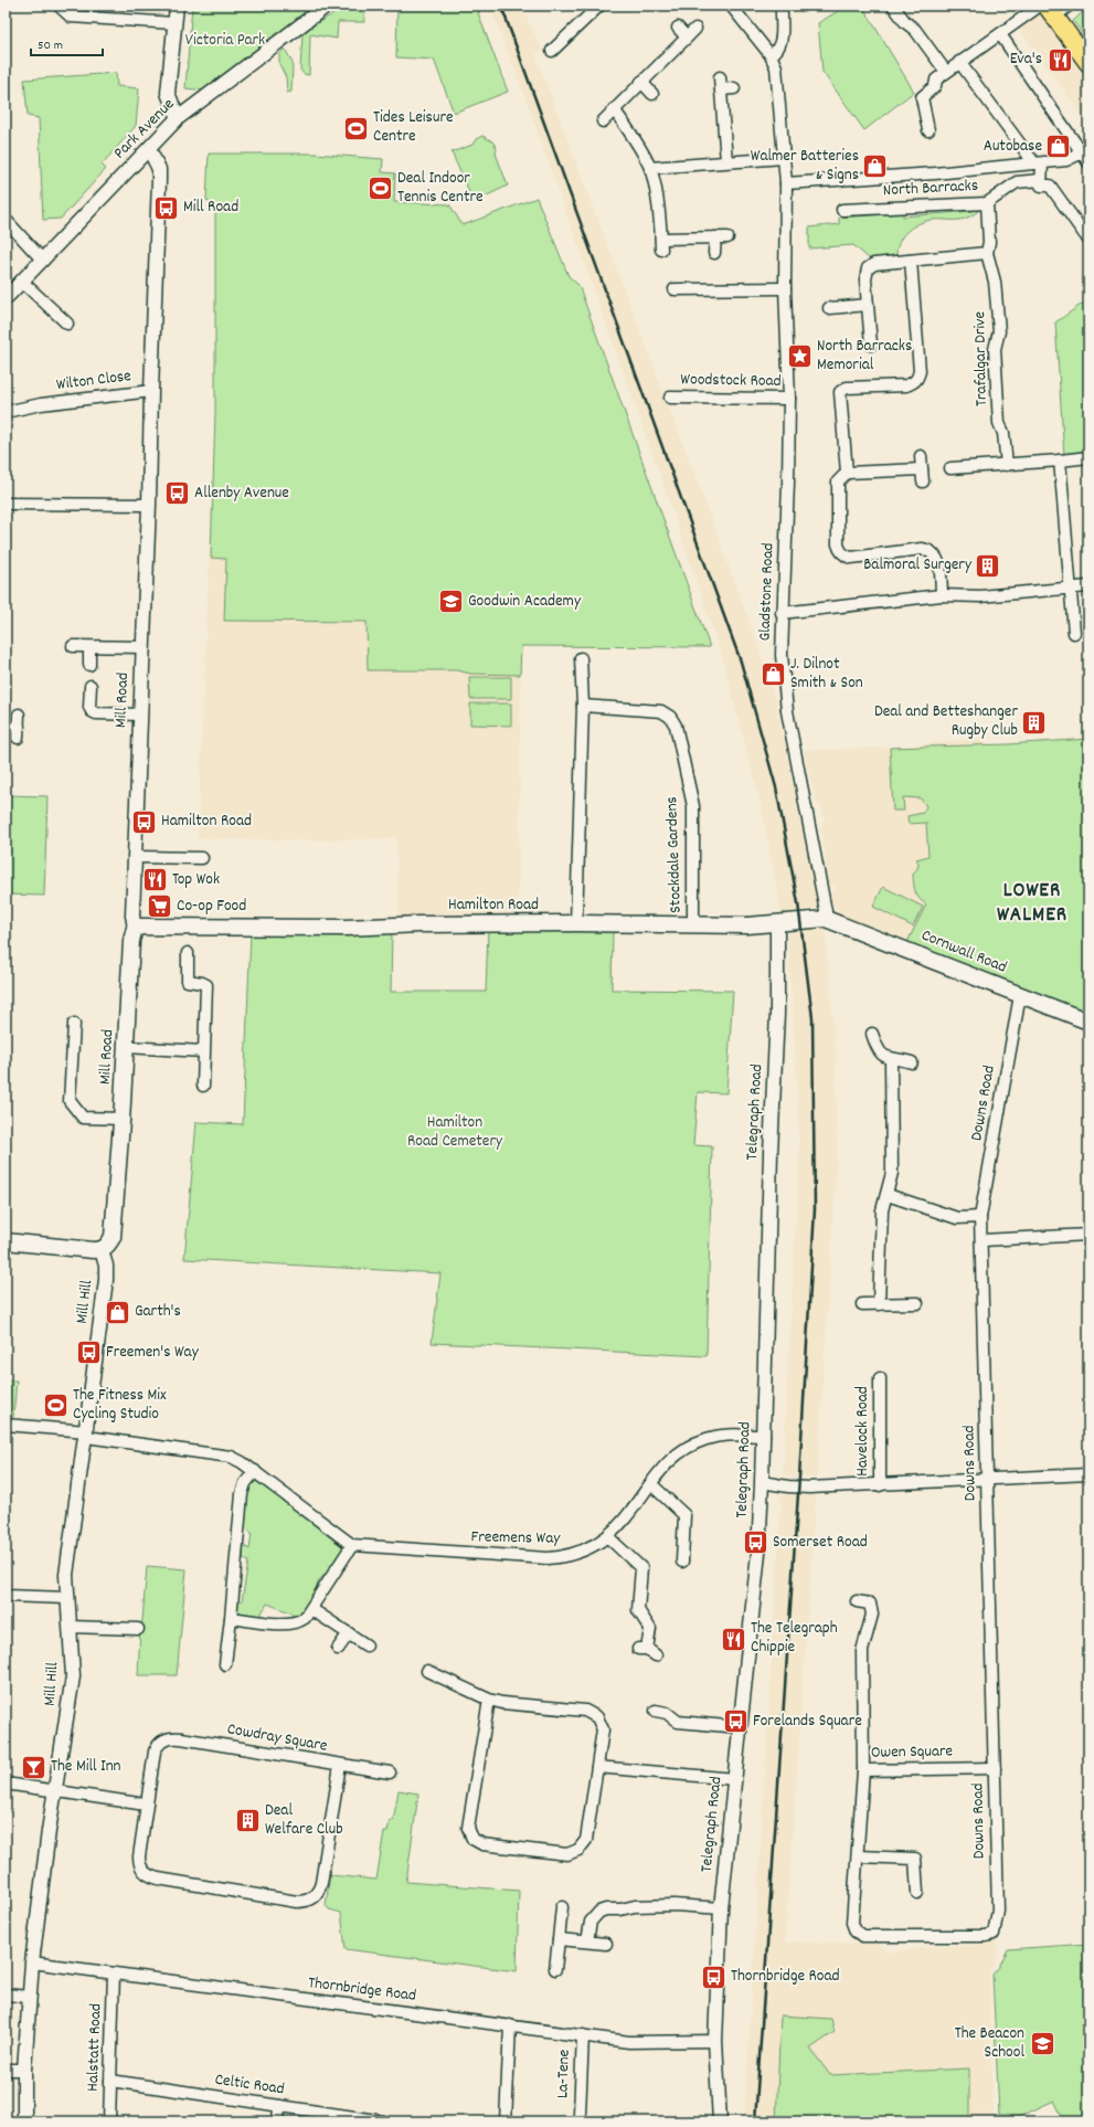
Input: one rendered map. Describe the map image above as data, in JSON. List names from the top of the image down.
{
  "streets": {
    "main road": ["Mill Road", "Hamilton Road", "Cornwall Road"],
    "street": [
      "Park Avenue",
      "North Barracks",
      "Trafalgar Drive",
      "Wilton Close",
      "Woodstock Road",
      "Gladstone Road",
      "Stockdale Gardens",
      "Downs Road",
      "Telegraph Road",
      "Mill Hill",
      "Havelock Road",
      "Freemens Way",
      "Cowdray Square",
      "Owen Square",
      "Thornbridge Road",
      "Halstatt Road",
      "La-Tene",
      "Celtic Road"
    ]
  },
  "crossings": [
    ["Park Avenue", "Mill Road"],
    ["Wilton Close", "Mill Road"],
    ["Woodstock Road", "Gladstone Road"],
    ["Gladstone Road", "Hamilton Road"],
    ["Gladstone Road", "Cornwall Road"],
    ["Mill Road", "Hamilton Road"],
    ["Mill Road", "Mill Hill"],
    ["Stockdale Gardens", "Hamilton Road"],
    ["Hamilton Road", "Cornwall Road"],
    ["Hamilton Road", "Telegraph Road"],
    ["Cornwall Road", "Downs Road"],
    ["Downs Road", "Owen Square"],
    ["Telegraph Road", "Freemens Way"],
    ["Telegraph Road", "Thornbridge Road"],
    ["Mill Hill", "Thornbridge Road"],
    ["Thornbridge Road", "Halstatt Road"],
    ["Thornbridge Road", "La-Tene"],
    ["Halstatt Road", "Celtic Road"]
  ],
  "districts": ["LOWER WALMER"],
  "parks": ["Victoria Park", "Hamilton Road Cemetery"],
  "places": {
    "restaurant": ["Eva's", "Top Wok", "The Telegraph Chippie"],
    "sports": ["Tides Leisure Centre", "Deal Indoor Tennis Centre", "The Fitness Mix Cycling Studio"],
    "shop": [
      "Autobase",
      "Walmer Batteries & Signs",
      "J. Dilnot Smith & Son",
      "Garth's"
    ],
    "bus stop": [
      "Mill Road",
      "Allenby Avenue",
      "Hamilton Road",
      "Freemen's Way",
      "Somerset Road",
      "Forelands Square",
      "Thornbridge Road"
    ],
    "place": ["North Barracks Memorial"],
    "building": ["Balmoral Surgery", "Deal and Betteshanger Rugby Club", "Deal Welfare Club"],
    "school or university": ["Goodwin Academy", "The Beacon School"],
    "supermarket": ["Co-op Food"],
    "bar": ["The Mill Inn"]
  },
  "scale_bar": "50 m"
}
